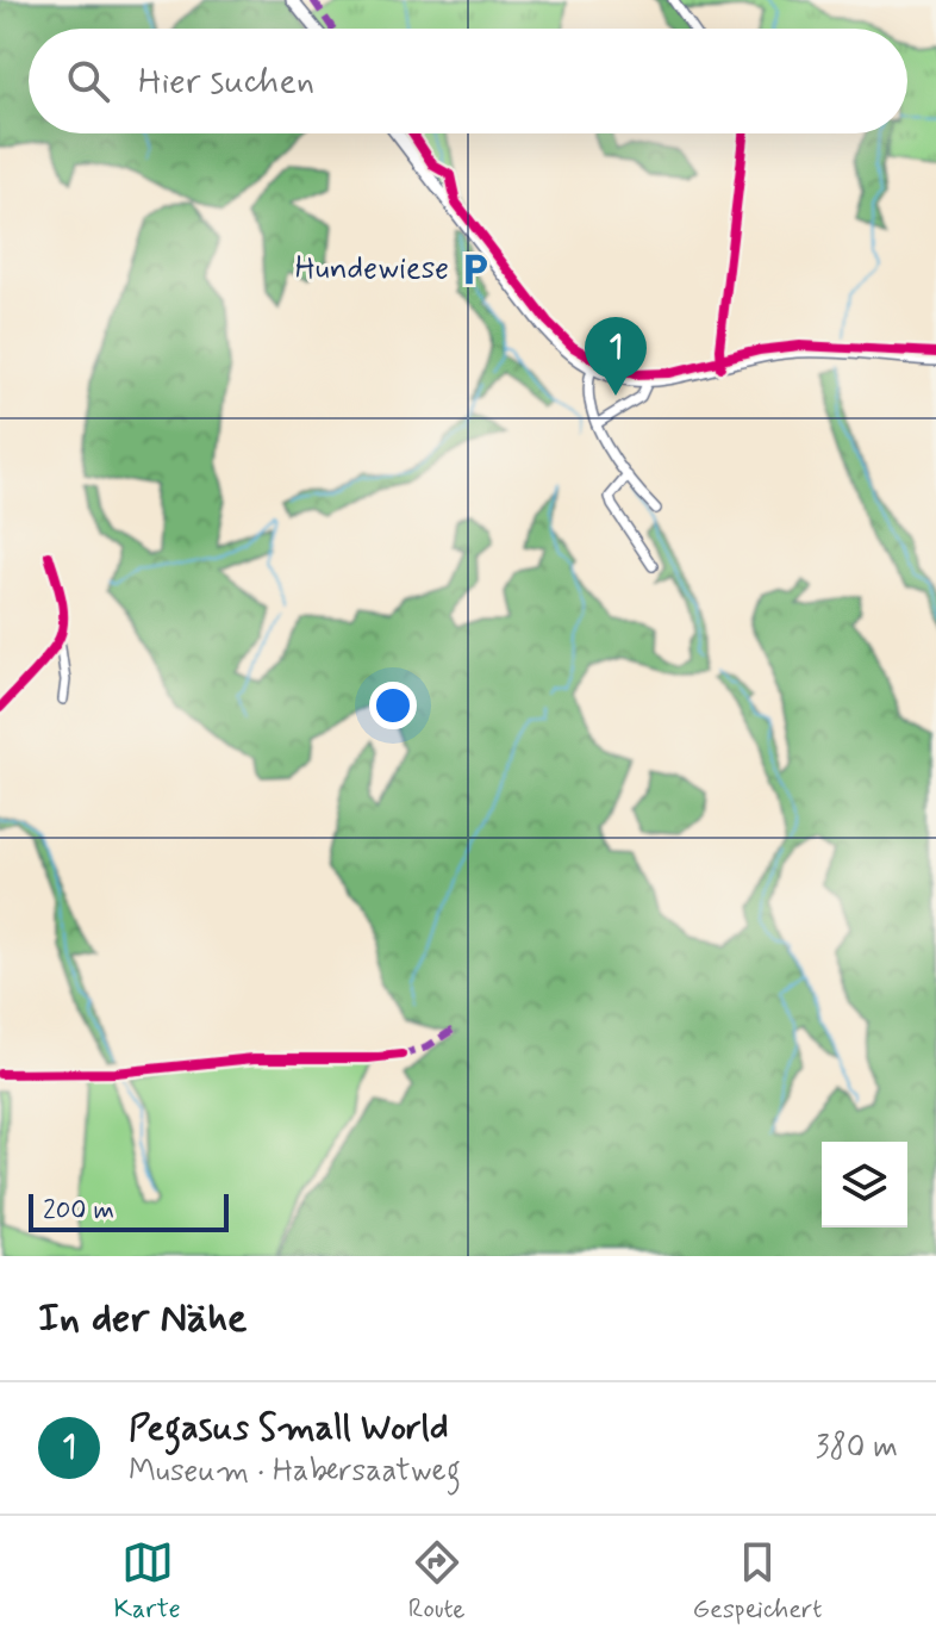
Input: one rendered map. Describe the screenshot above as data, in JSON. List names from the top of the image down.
{
  "places": {
    "parking": ["Hundewiese"]
  },
  "scale_bar": "200 m",
  "page": {
    "search": "Hier suchen",
    "pins": "1",
    "scale": "200 m",
    "heading": "In der Nähe",
    "list": [
      {
        "mark": "1",
        "name": "Pegasus Small World",
        "note": "Museum · Habersaatweg",
        "value": "380 m"
      }
    ],
    "nav": ["Karte", "Route", "Gespeichert"]
  }
}
